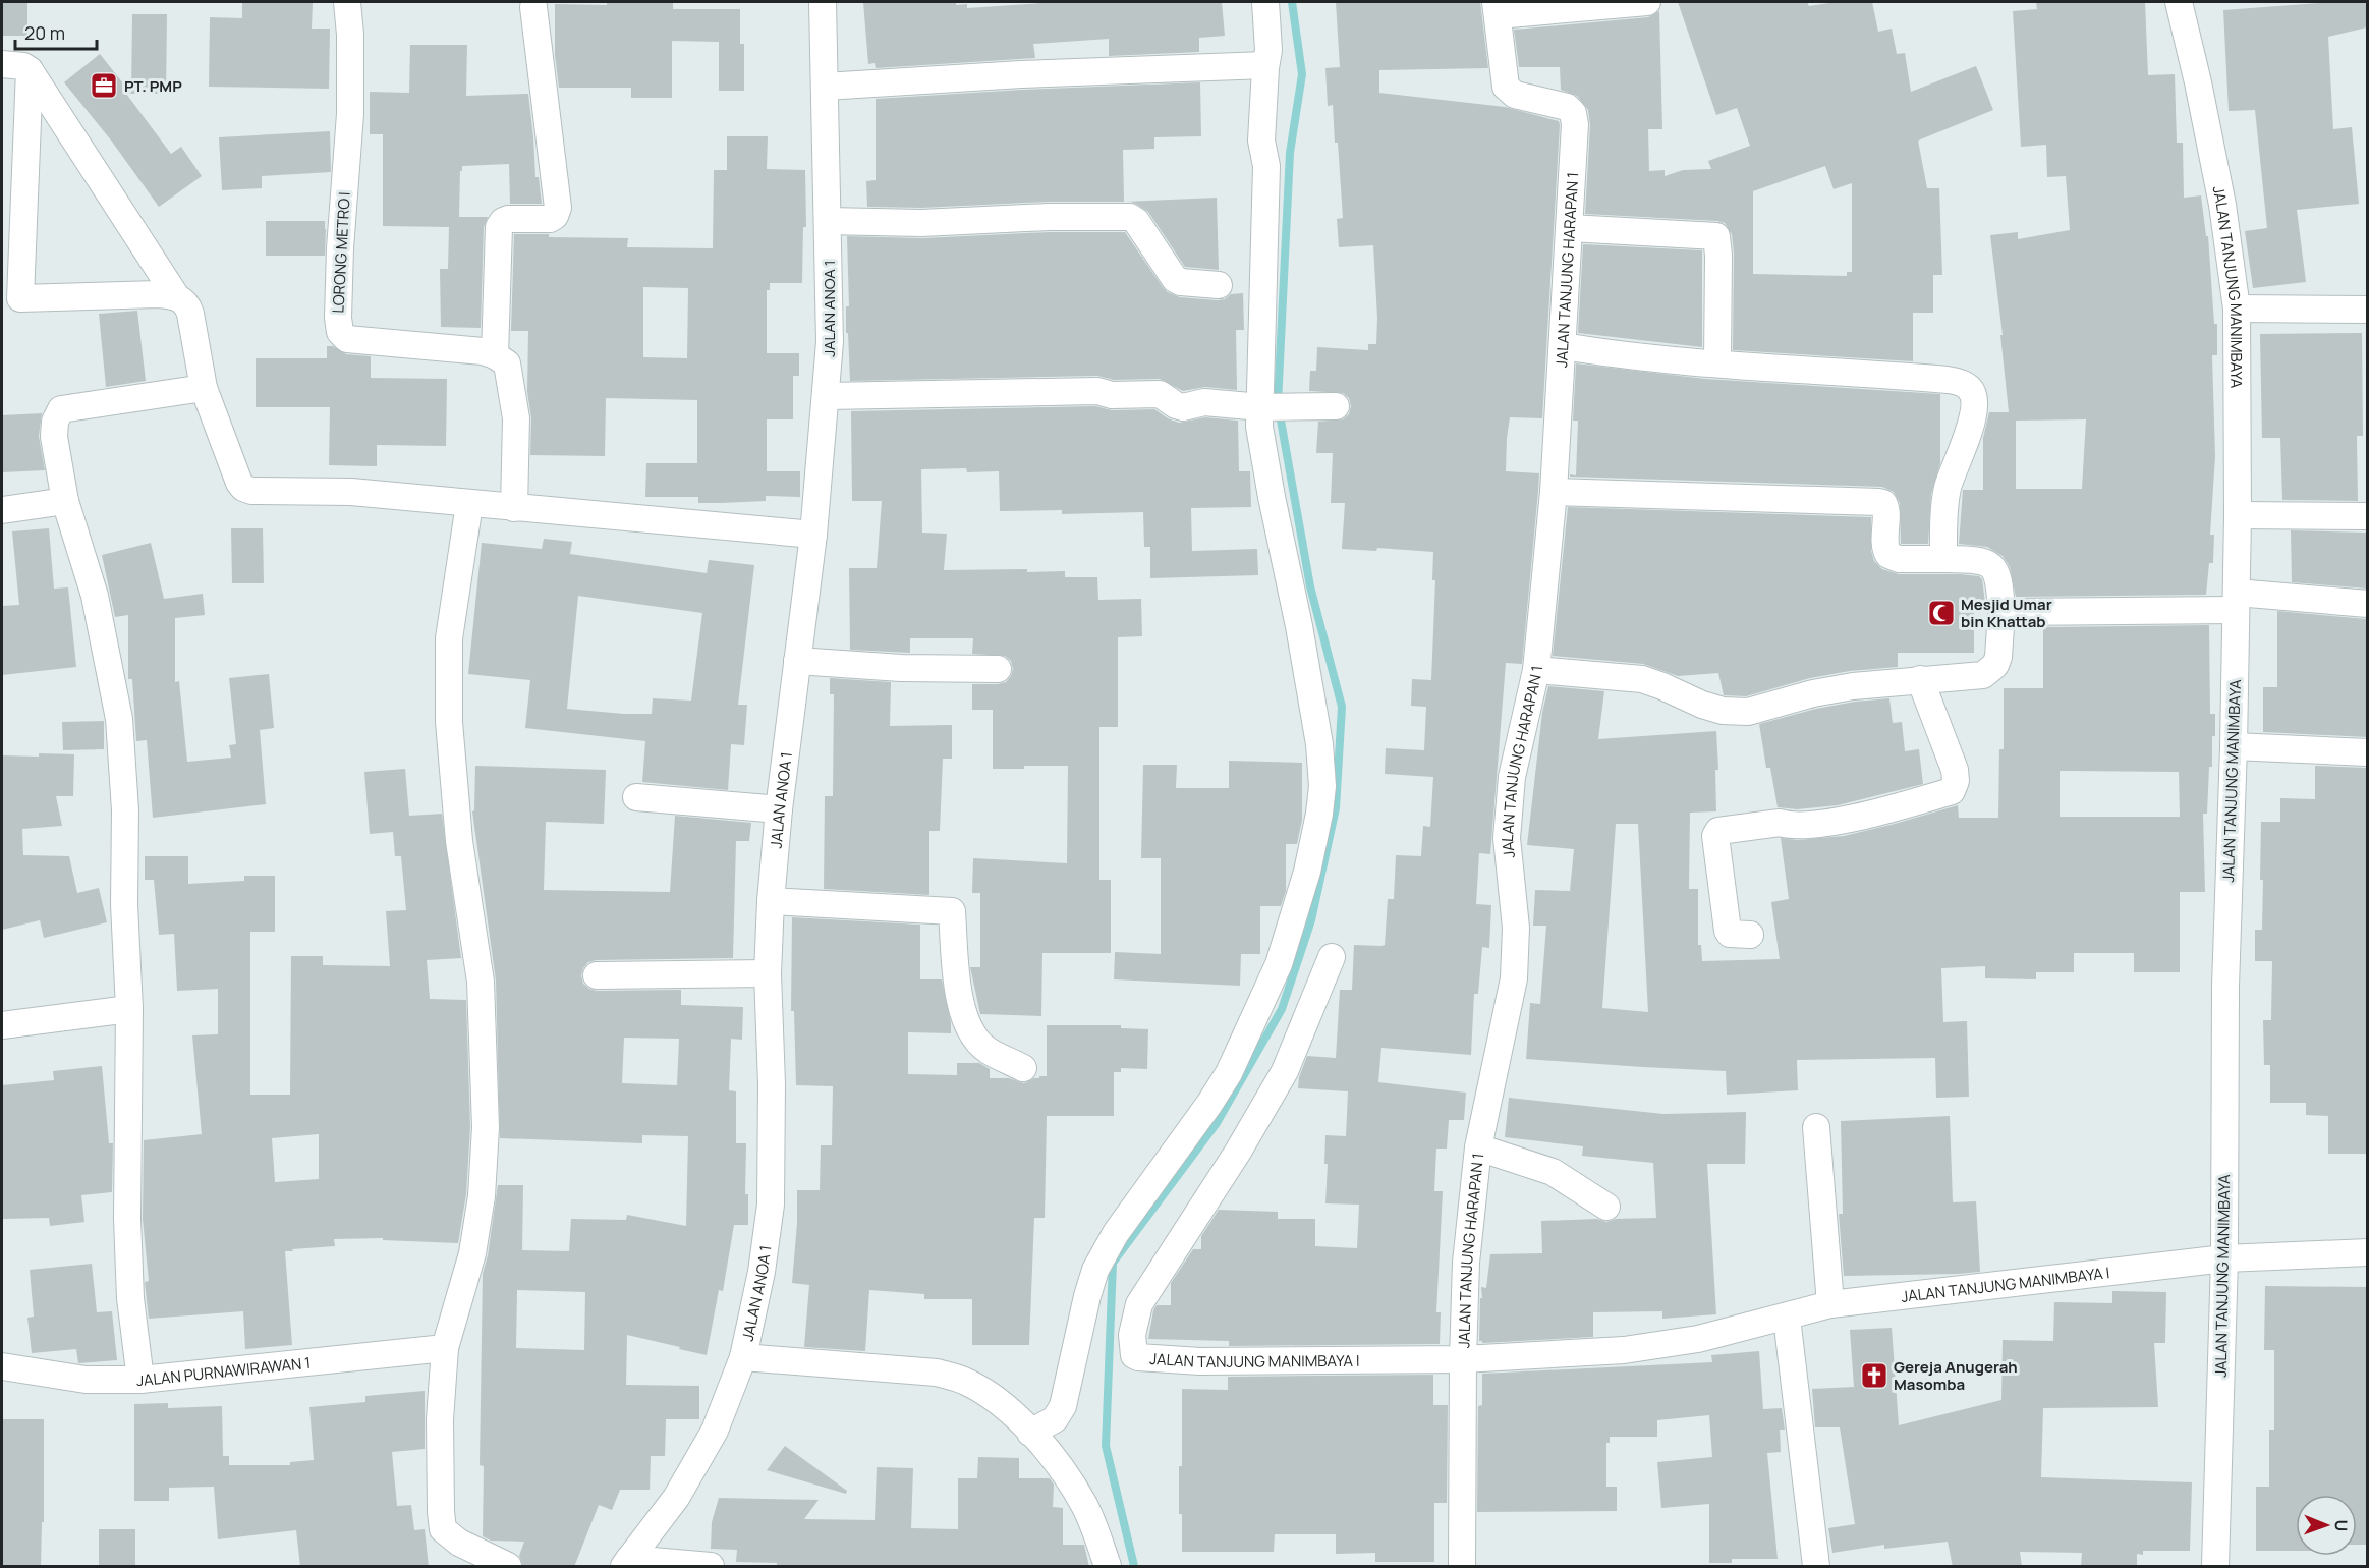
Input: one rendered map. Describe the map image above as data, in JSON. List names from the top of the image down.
{
  "streets": {
    "street": [
      "LORONG METRO I",
      "JALAN TANJUNG HARAPAN 1",
      "JALAN TANJUNG MANIMBAYA",
      "JALAN ANOA 1",
      "JALAN TANJUNG MANIMBAYA I",
      "JALAN PURNAWIRAWAN 1"
    ]
  },
  "crossings": [
    ["JALAN TANJUNG HARAPAN 1", "JALAN TANJUNG MANIMBAYA I"],
    ["JALAN TANJUNG MANIMBAYA", "JALAN TANJUNG MANIMBAYA I"]
  ],
  "places": {
    "office": ["PT. PMP"],
    "mosque": ["Mesjid Umar bin Khattab"],
    "church": ["Gereja Anugerah Masomba"]
  },
  "scale_bar": "20 m",
  "north": "right"
}
